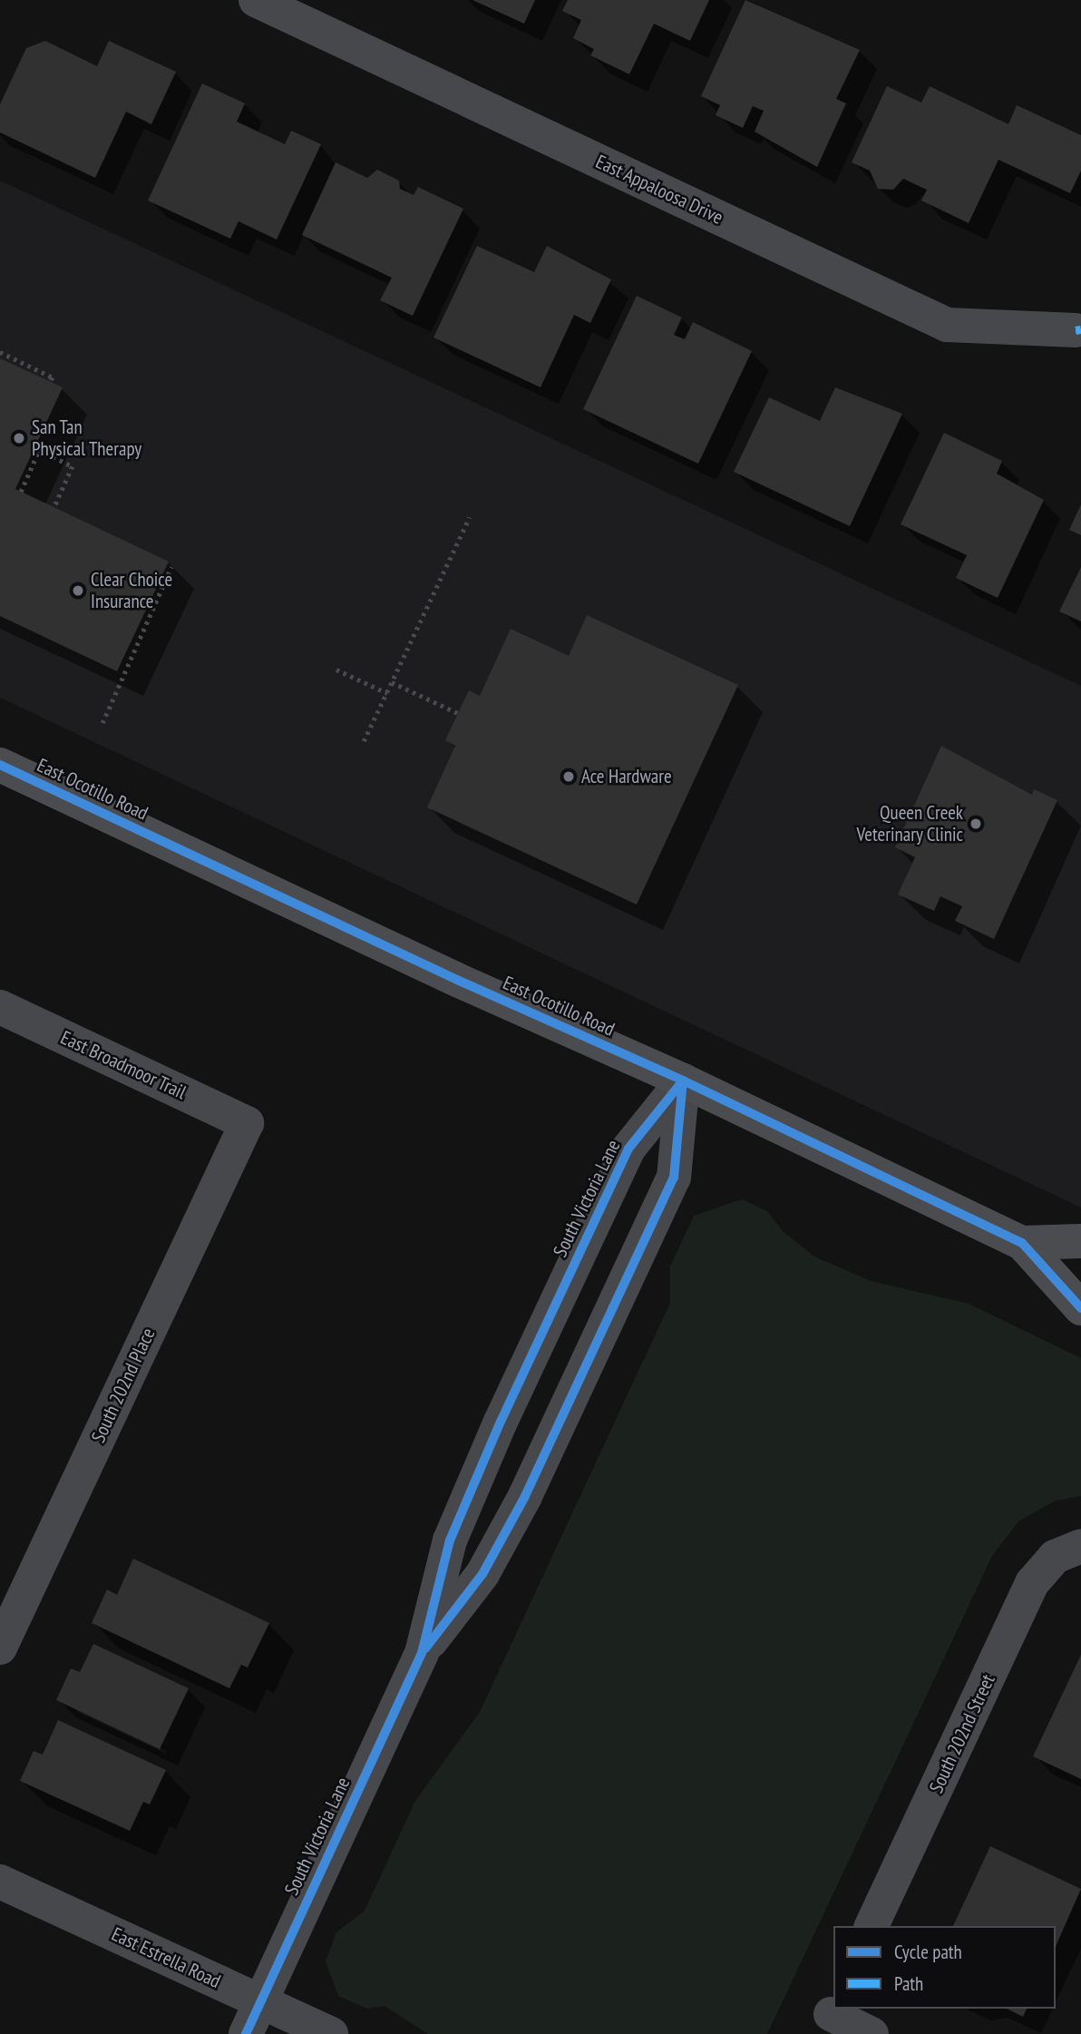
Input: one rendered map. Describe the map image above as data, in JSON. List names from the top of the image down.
{
  "streets": {
    "main road": ["East Ocotillo Road"],
    "street": [
      "East Appaloosa Drive",
      "East Broadmoor Trail",
      "South Victoria Lane",
      "South 202nd Place",
      "South 202nd Street",
      "East Estrella Road"
    ]
  },
  "crossings": [
    ["East Ocotillo Road", "South Victoria Lane"],
    ["East Broadmoor Trail", "South 202nd Place"],
    ["South Victoria Lane", "East Estrella Road"]
  ],
  "places": [
    "San Tan Physical Therapy",
    "Clear Choice Insurance",
    "Ace Hardware",
    "Queen Creek Veterinary Clinic"
  ],
  "legend": ["Cycle path", "Path"]
}
